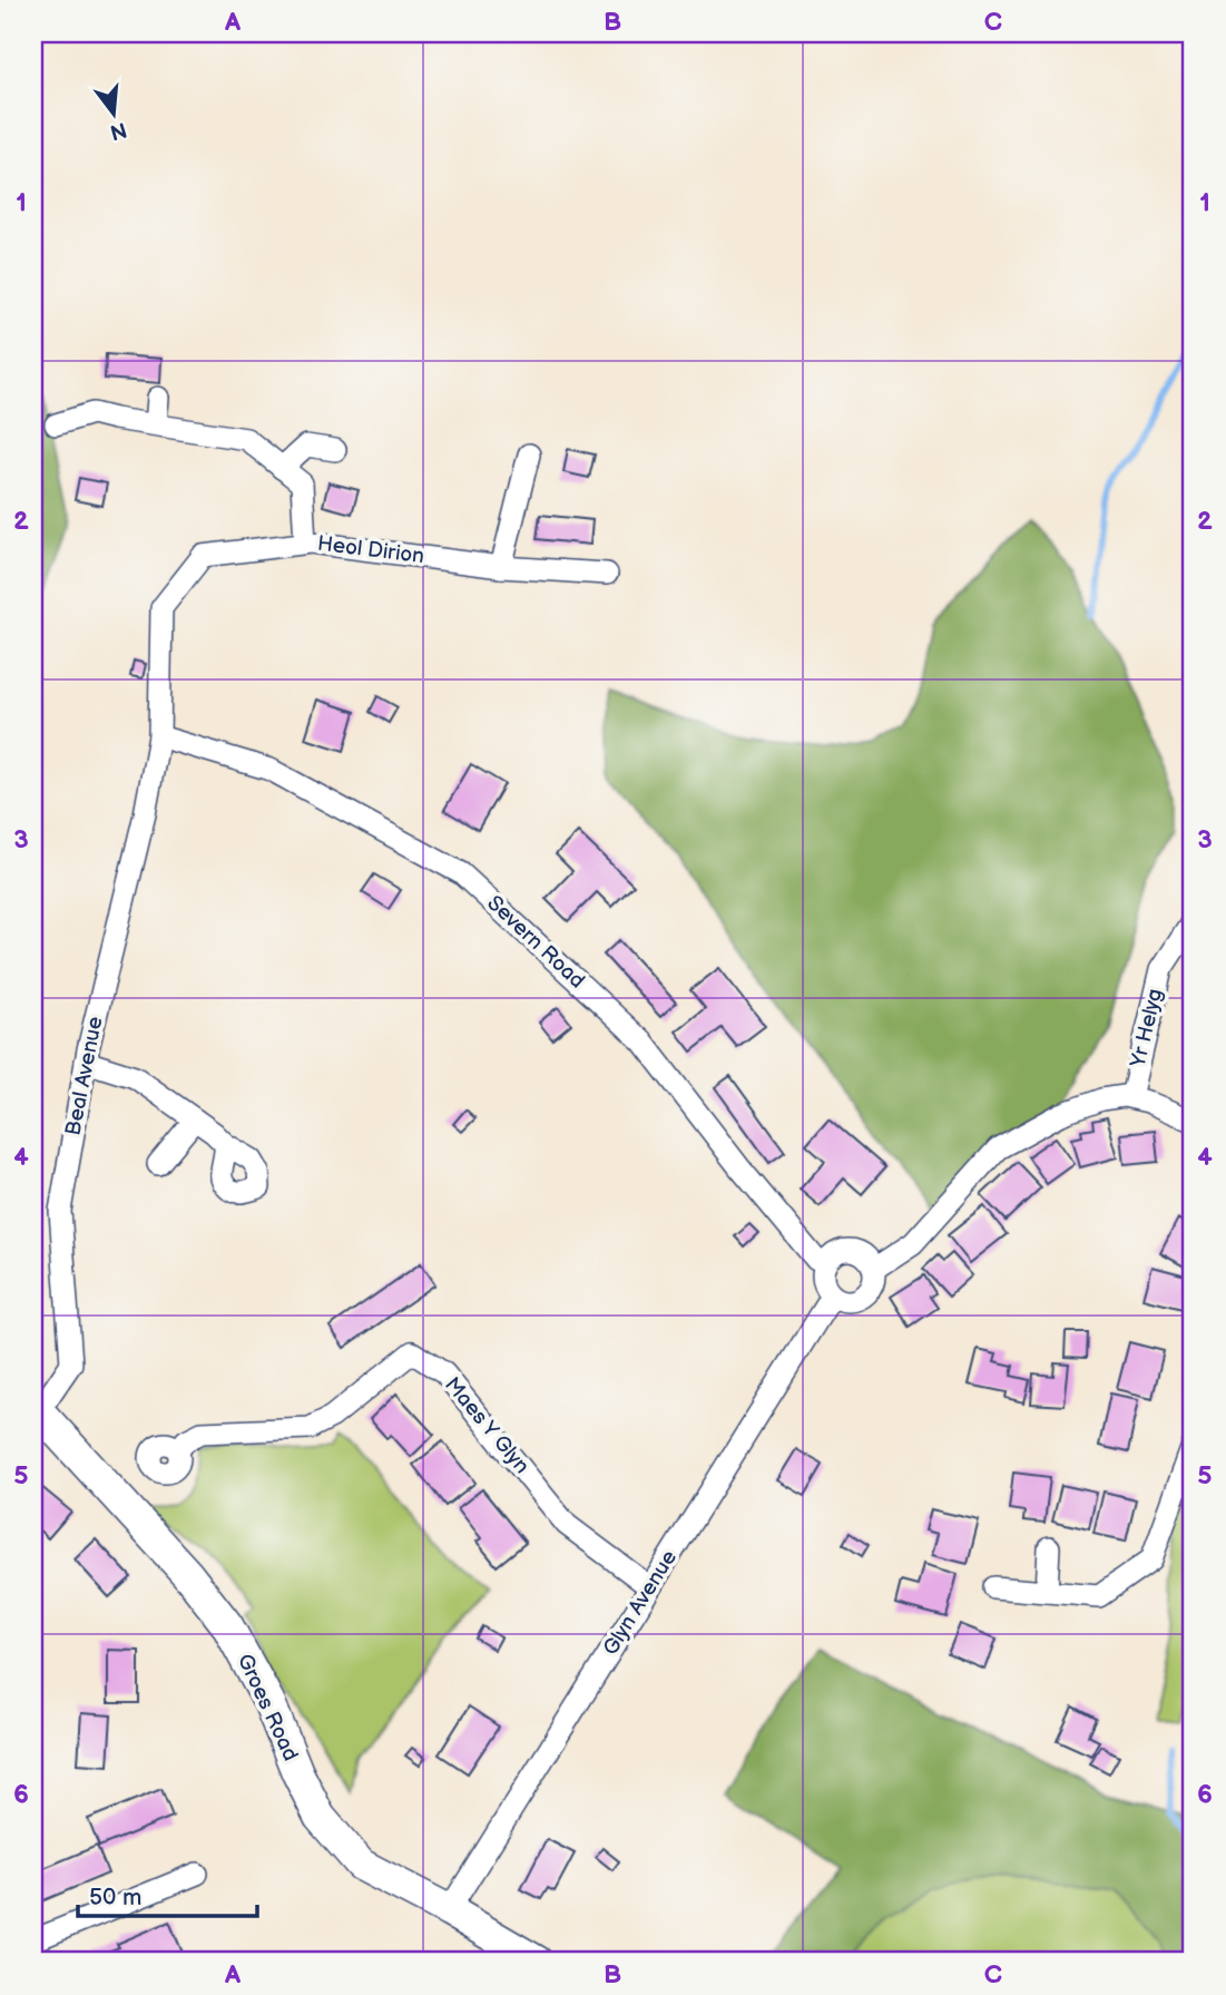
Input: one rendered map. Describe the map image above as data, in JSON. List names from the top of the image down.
{
  "streets": {
    "street": [
      "Heol Dirion",
      "Severn Road",
      "Yr Helyg",
      "Beal Avenue",
      "Maes Y Glyn",
      "Glyn Avenue",
      "Groes Road"
    ]
  },
  "crossings": [
    ["Heol Dirion", "Severn Road"],
    ["Heol Dirion", "Beal Avenue"],
    ["Severn Road", "Beal Avenue"],
    ["Severn Road", "Glyn Avenue"],
    ["Beal Avenue", "Groes Road"],
    ["Maes Y Glyn", "Glyn Avenue"],
    ["Glyn Avenue", "Groes Road"]
  ],
  "scale_bar": "50 m",
  "north": "bottom",
  "grid": {
    "columns": ["A", "B", "C"],
    "rows": [
      "1",
      "2",
      "3",
      "4",
      "5",
      "6"
    ]
  }
}
